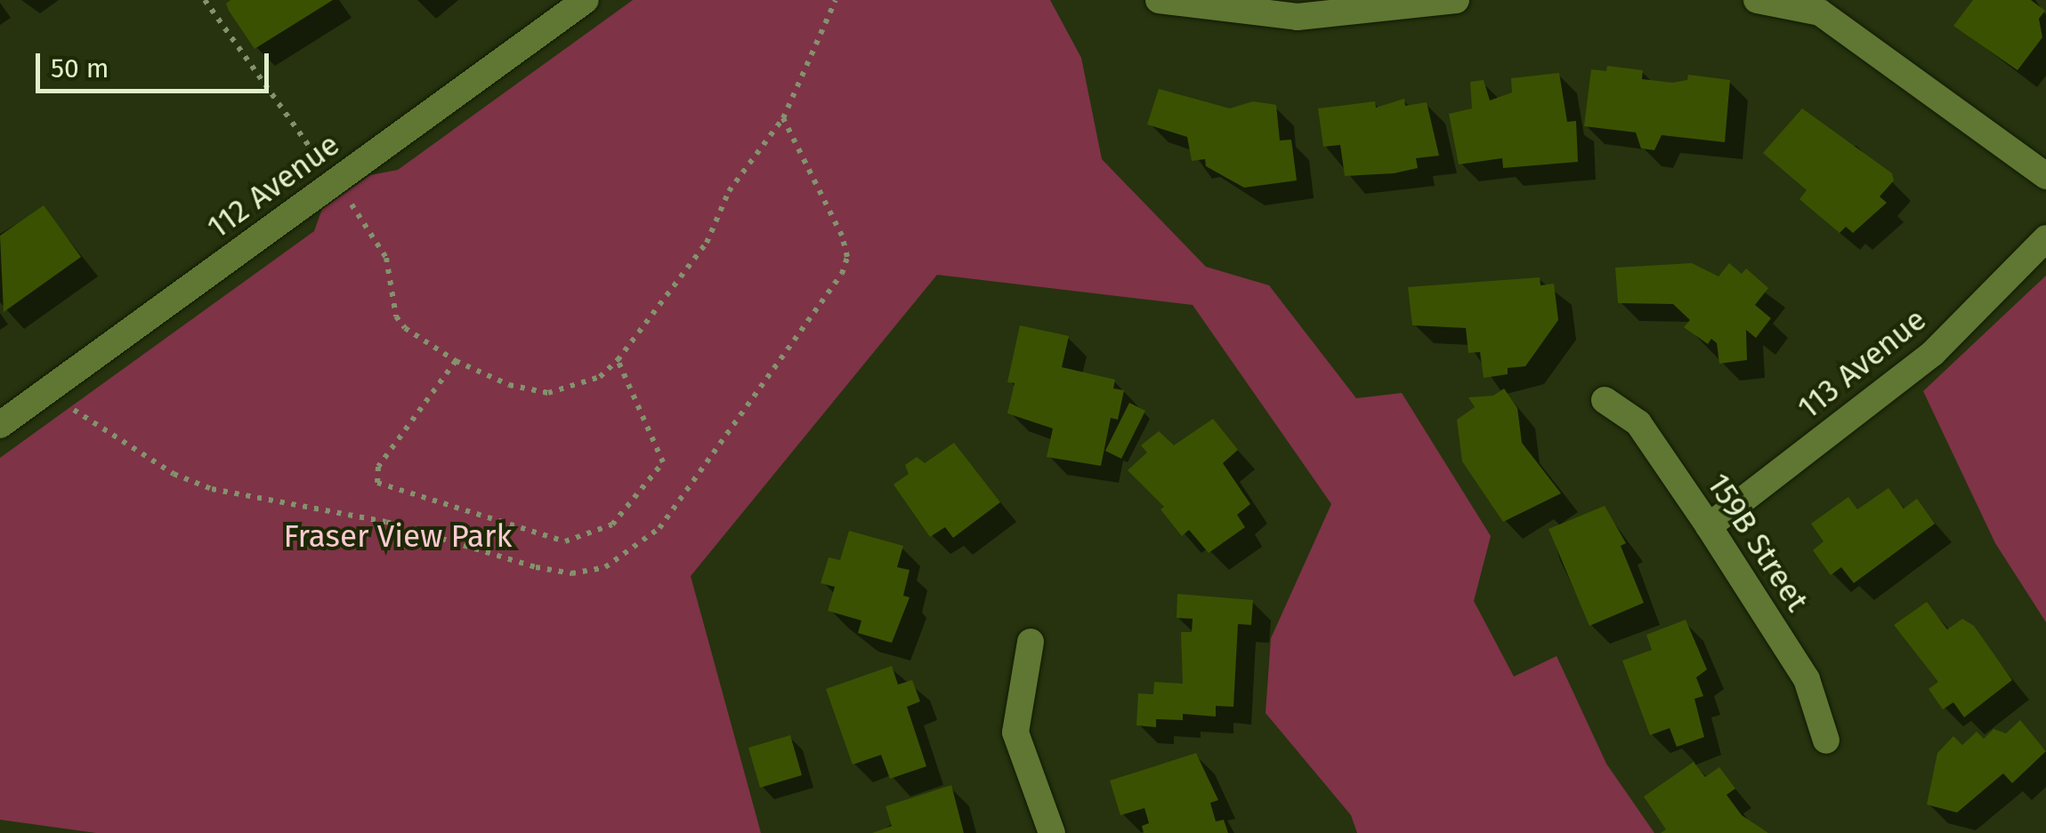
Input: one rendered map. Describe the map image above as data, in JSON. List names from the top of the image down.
{
  "streets": {
    "street": ["112 Avenue", "113 Avenue", "159B Street"]
  },
  "crossings": [
    ["113 Avenue", "159B Street"]
  ],
  "parks": ["Fraser View Park"],
  "scale_bar": "50 m"
}
